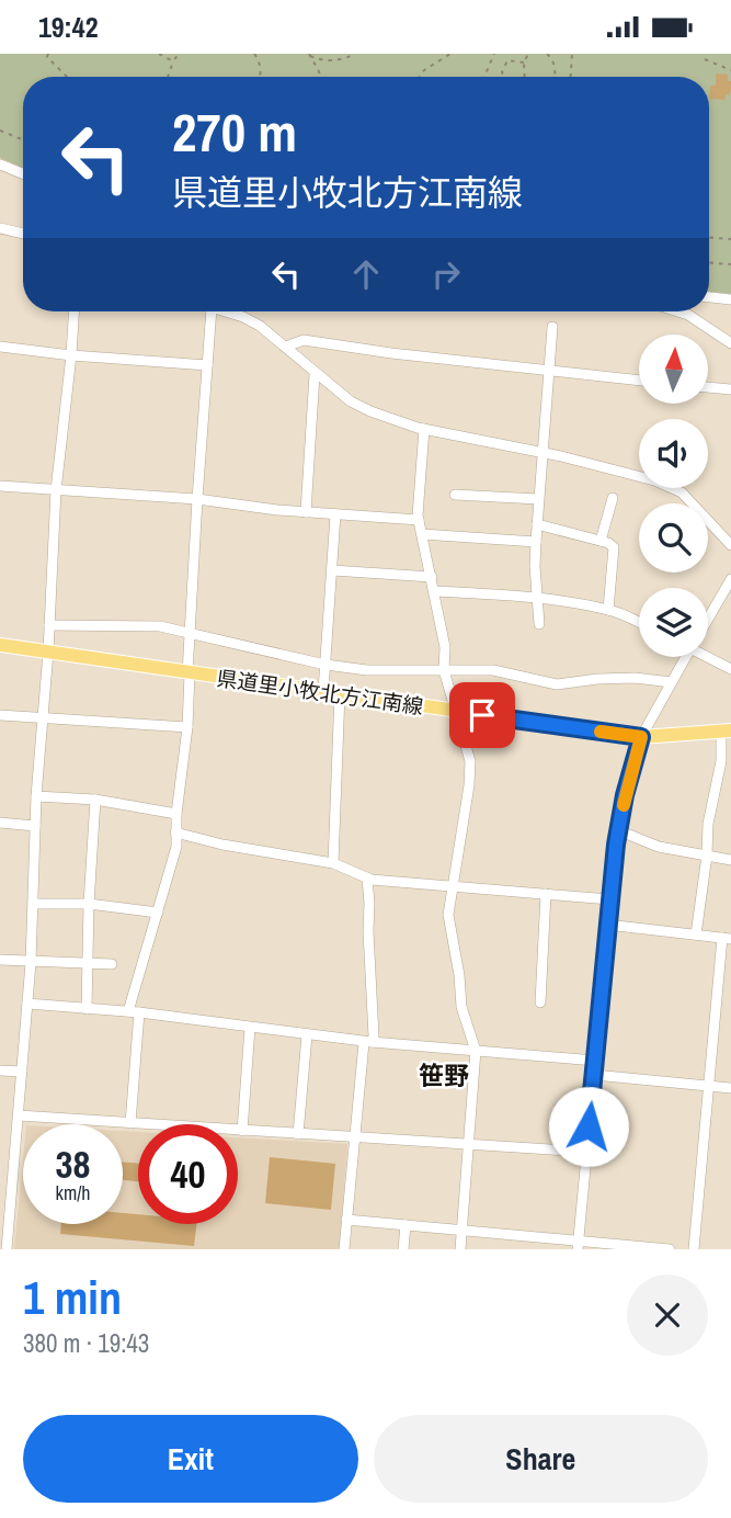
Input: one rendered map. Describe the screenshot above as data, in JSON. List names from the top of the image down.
{
  "streets": {
    "main road": ["県道里小牧北方江南線"]
  },
  "districts": ["笹野"],
  "north": "top",
  "page": {
    "status": "19:42",
    "turn": ["270 m", "県道里小牧北方江南線"],
    "speed": "38 km/h",
    "limit": "40",
    "heading": ["1 min", "380 m · 19:43"],
    "buttons": ["Exit", "Share"]
  }
}
